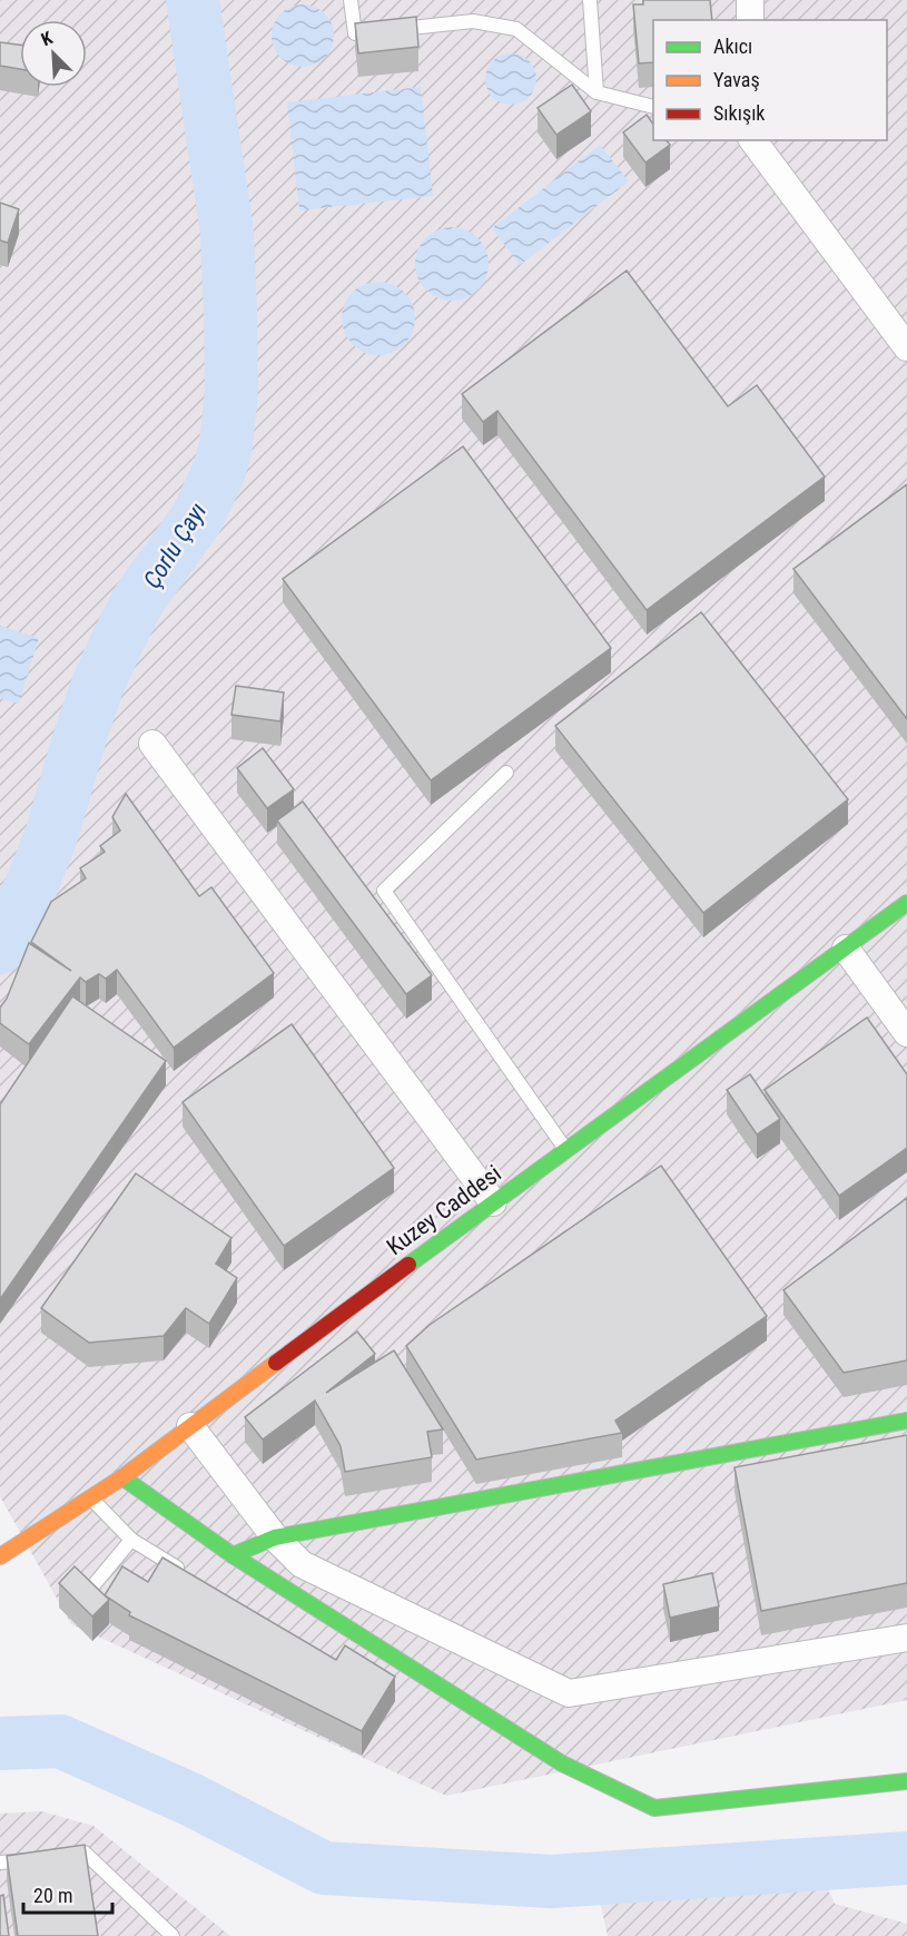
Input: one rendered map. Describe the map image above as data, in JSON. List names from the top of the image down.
{
  "streets": {
    "street": ["Kuzey Caddesi"]
  },
  "water": ["Çorlu Çayı"],
  "legend": ["Akıcı", "Yavaş", "Sıkışık"],
  "scale_bar": "20 m",
  "north": "top left"
}
